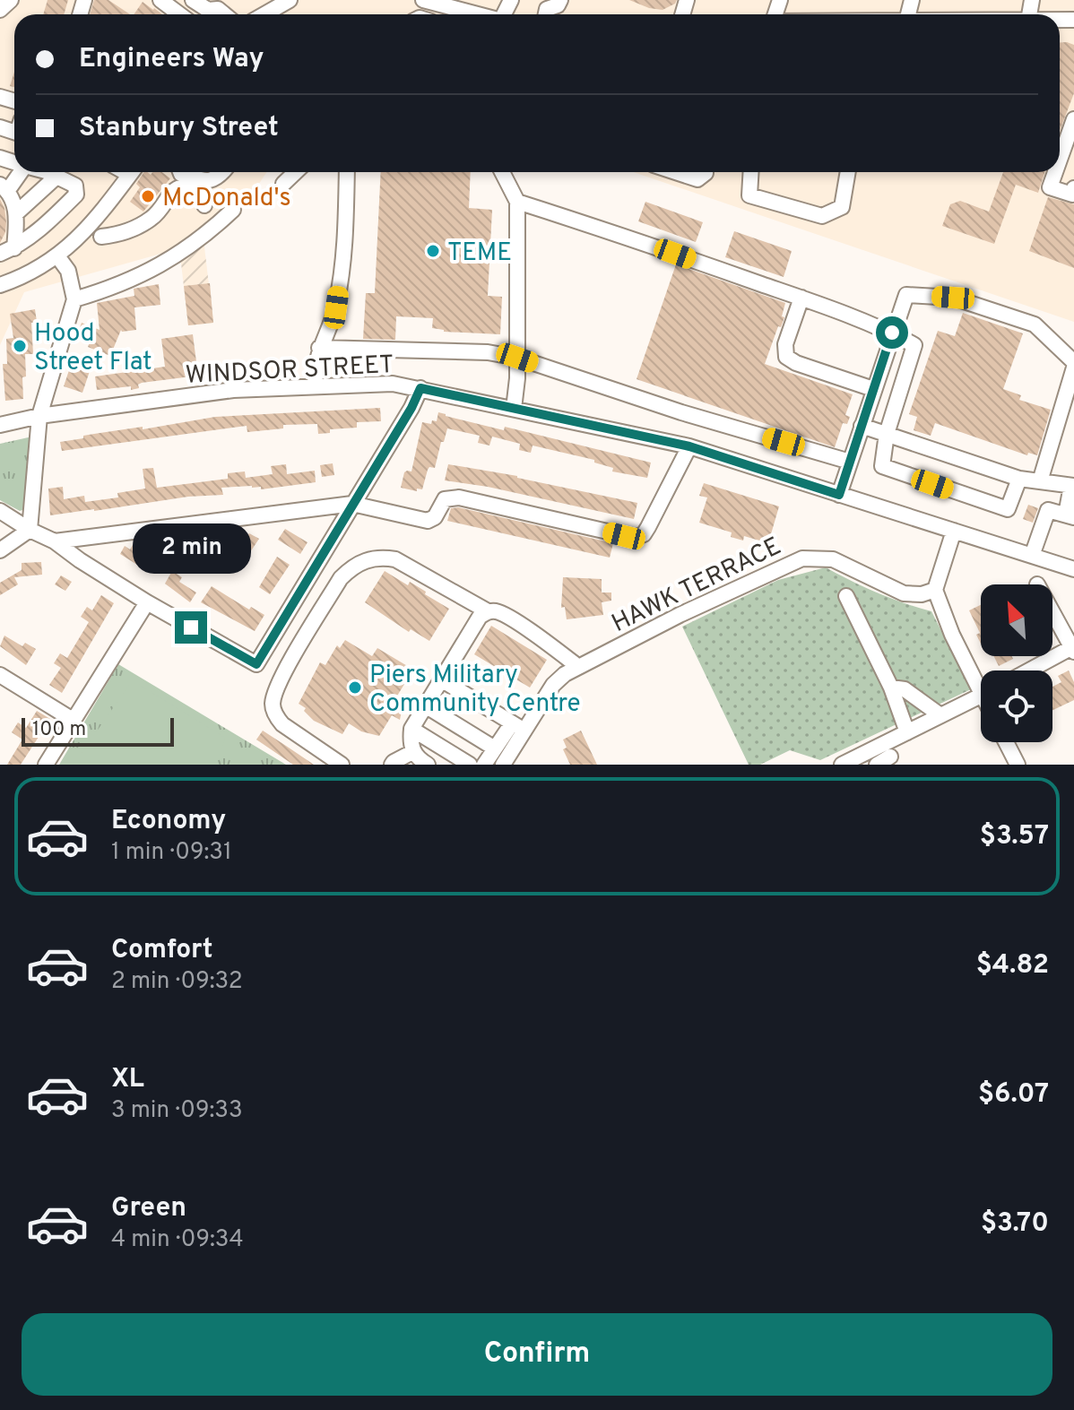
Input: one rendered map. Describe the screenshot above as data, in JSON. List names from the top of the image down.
{
  "streets": {
    "street": ["WINDSOR STREET", "HAWK TERRACE"]
  },
  "places": [
    "McDonald's",
    "TEME",
    "Hood Street Flat",
    "Piers Military Community Centre"
  ],
  "scale_bar": "100 m",
  "north": "top left",
  "page": {
    "banner": ["Engineers Way", "Stanbury Street"],
    "bubble": "2 min",
    "scale": "100 m",
    "list": [
      {
        "name": "Economy",
        "note": "1 min · 09:31",
        "value": "$3.57"
      },
      {
        "name": "Comfort",
        "note": "2 min · 09:32",
        "value": "$4.82"
      },
      {
        "name": "XL",
        "note": "3 min · 09:33",
        "value": "$6.07"
      },
      {
        "name": "Green",
        "note": "4 min · 09:34",
        "value": "$3.70"
      }
    ],
    "buttons": "Confirm"
  }
}
